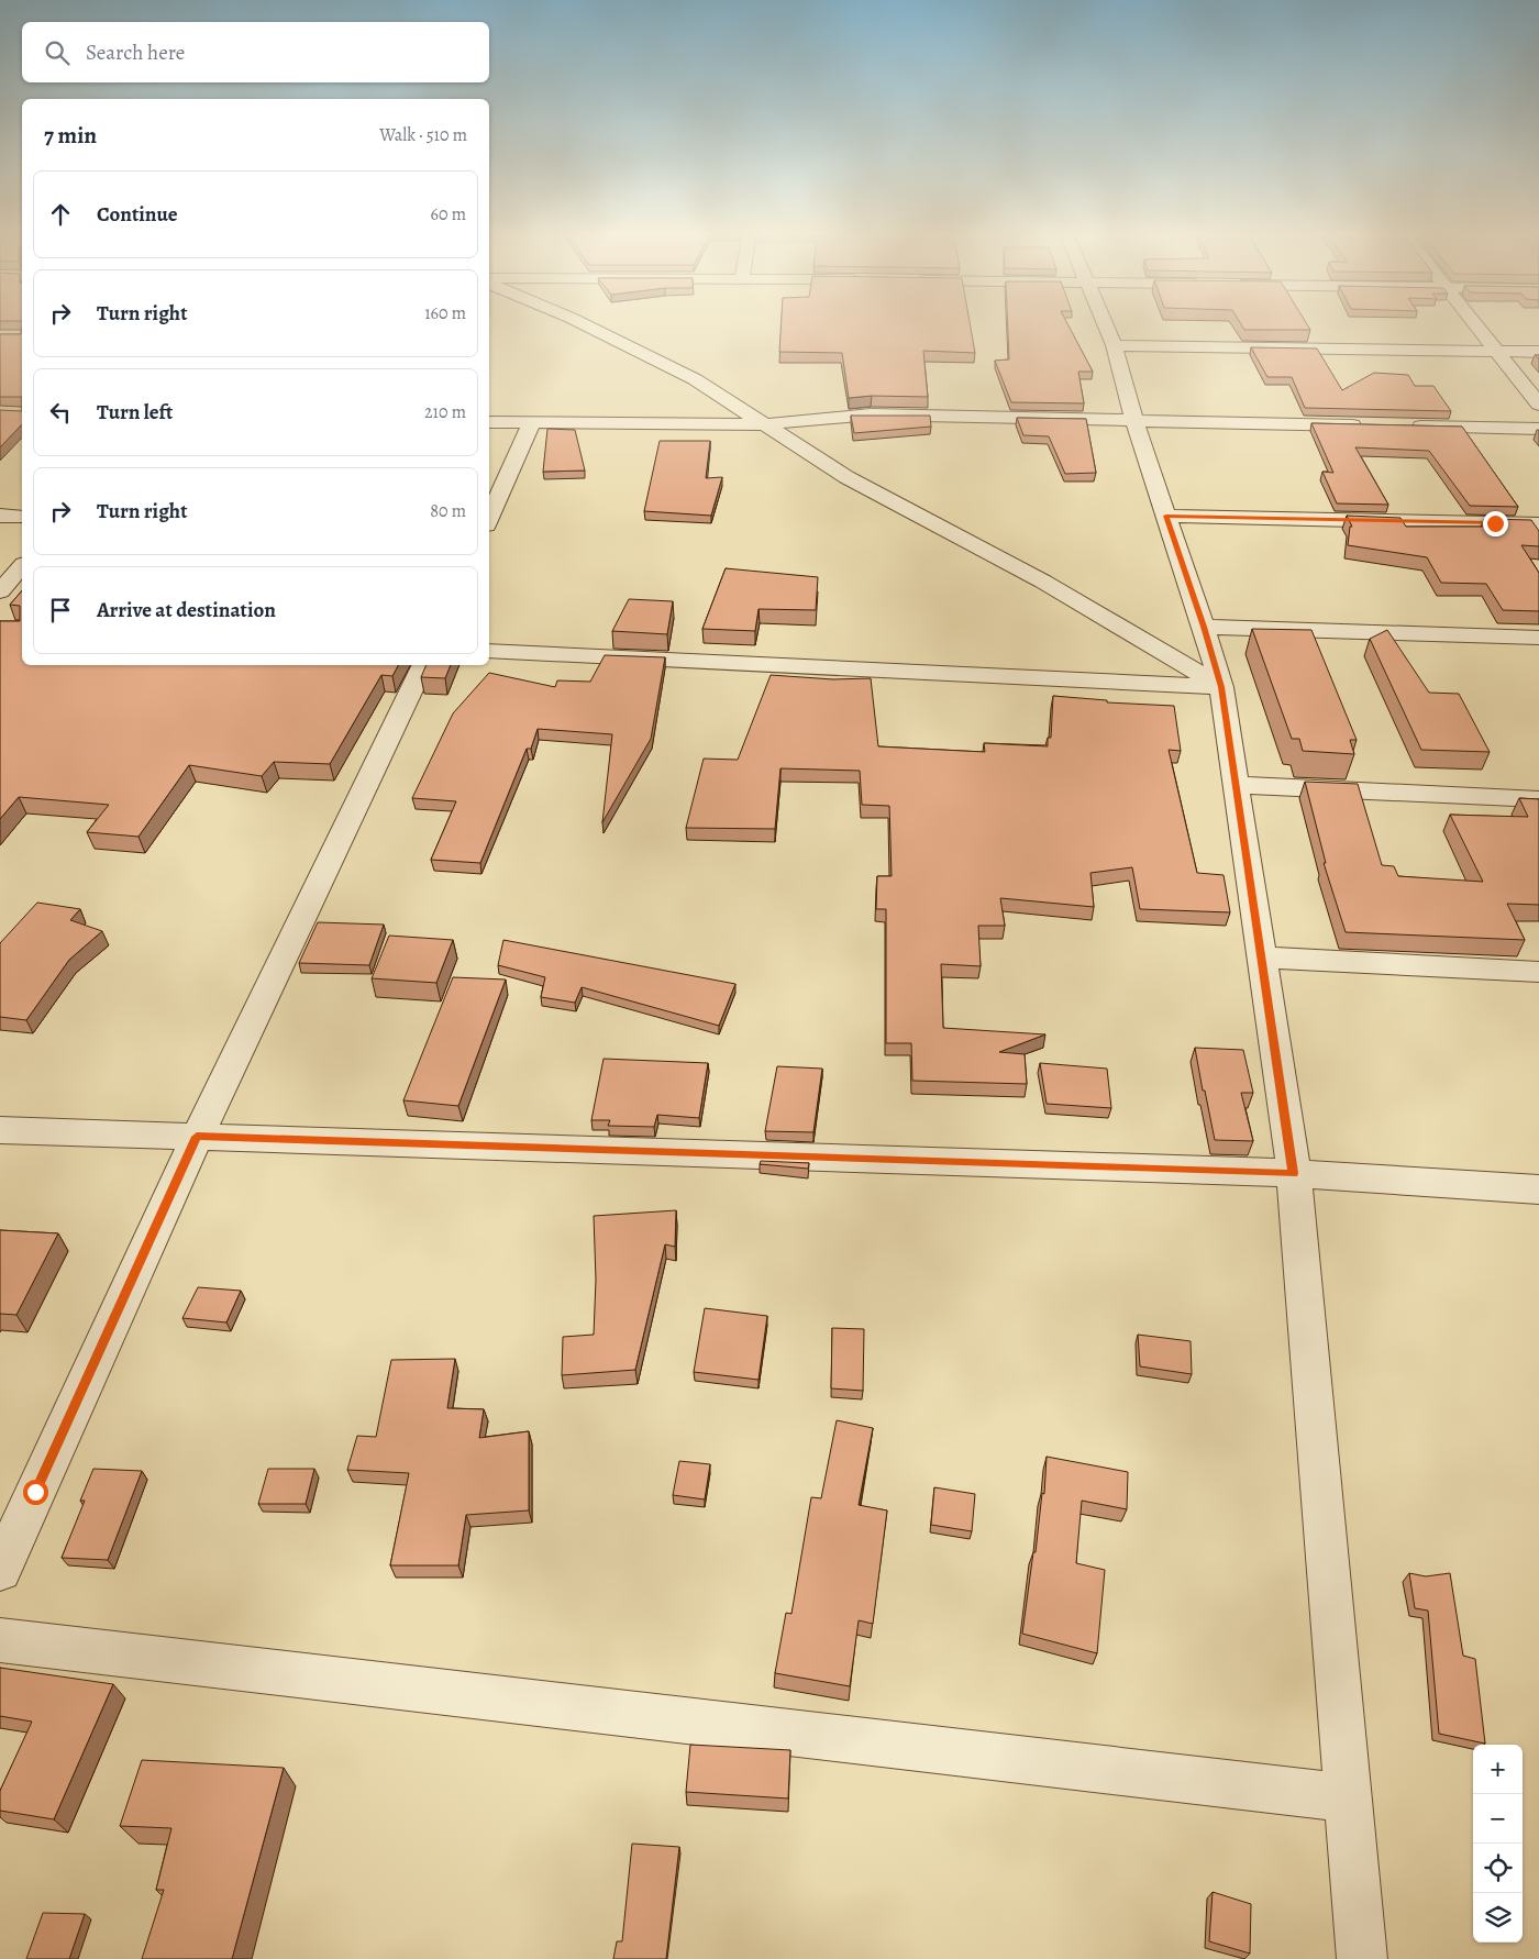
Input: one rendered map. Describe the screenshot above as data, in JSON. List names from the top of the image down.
{
  "page": {
    "search": "Search here",
    "heading": ["7 min", "Walk · 510 m"],
    "list": [
      ["Continue", "60 m"],
      ["Turn right", "160 m"],
      ["Turn left", "210 m"],
      ["Turn right", "80 m"],
      "Arrive at destination"
    ],
    "map_buttons": ["+", "−"]
  }
}
